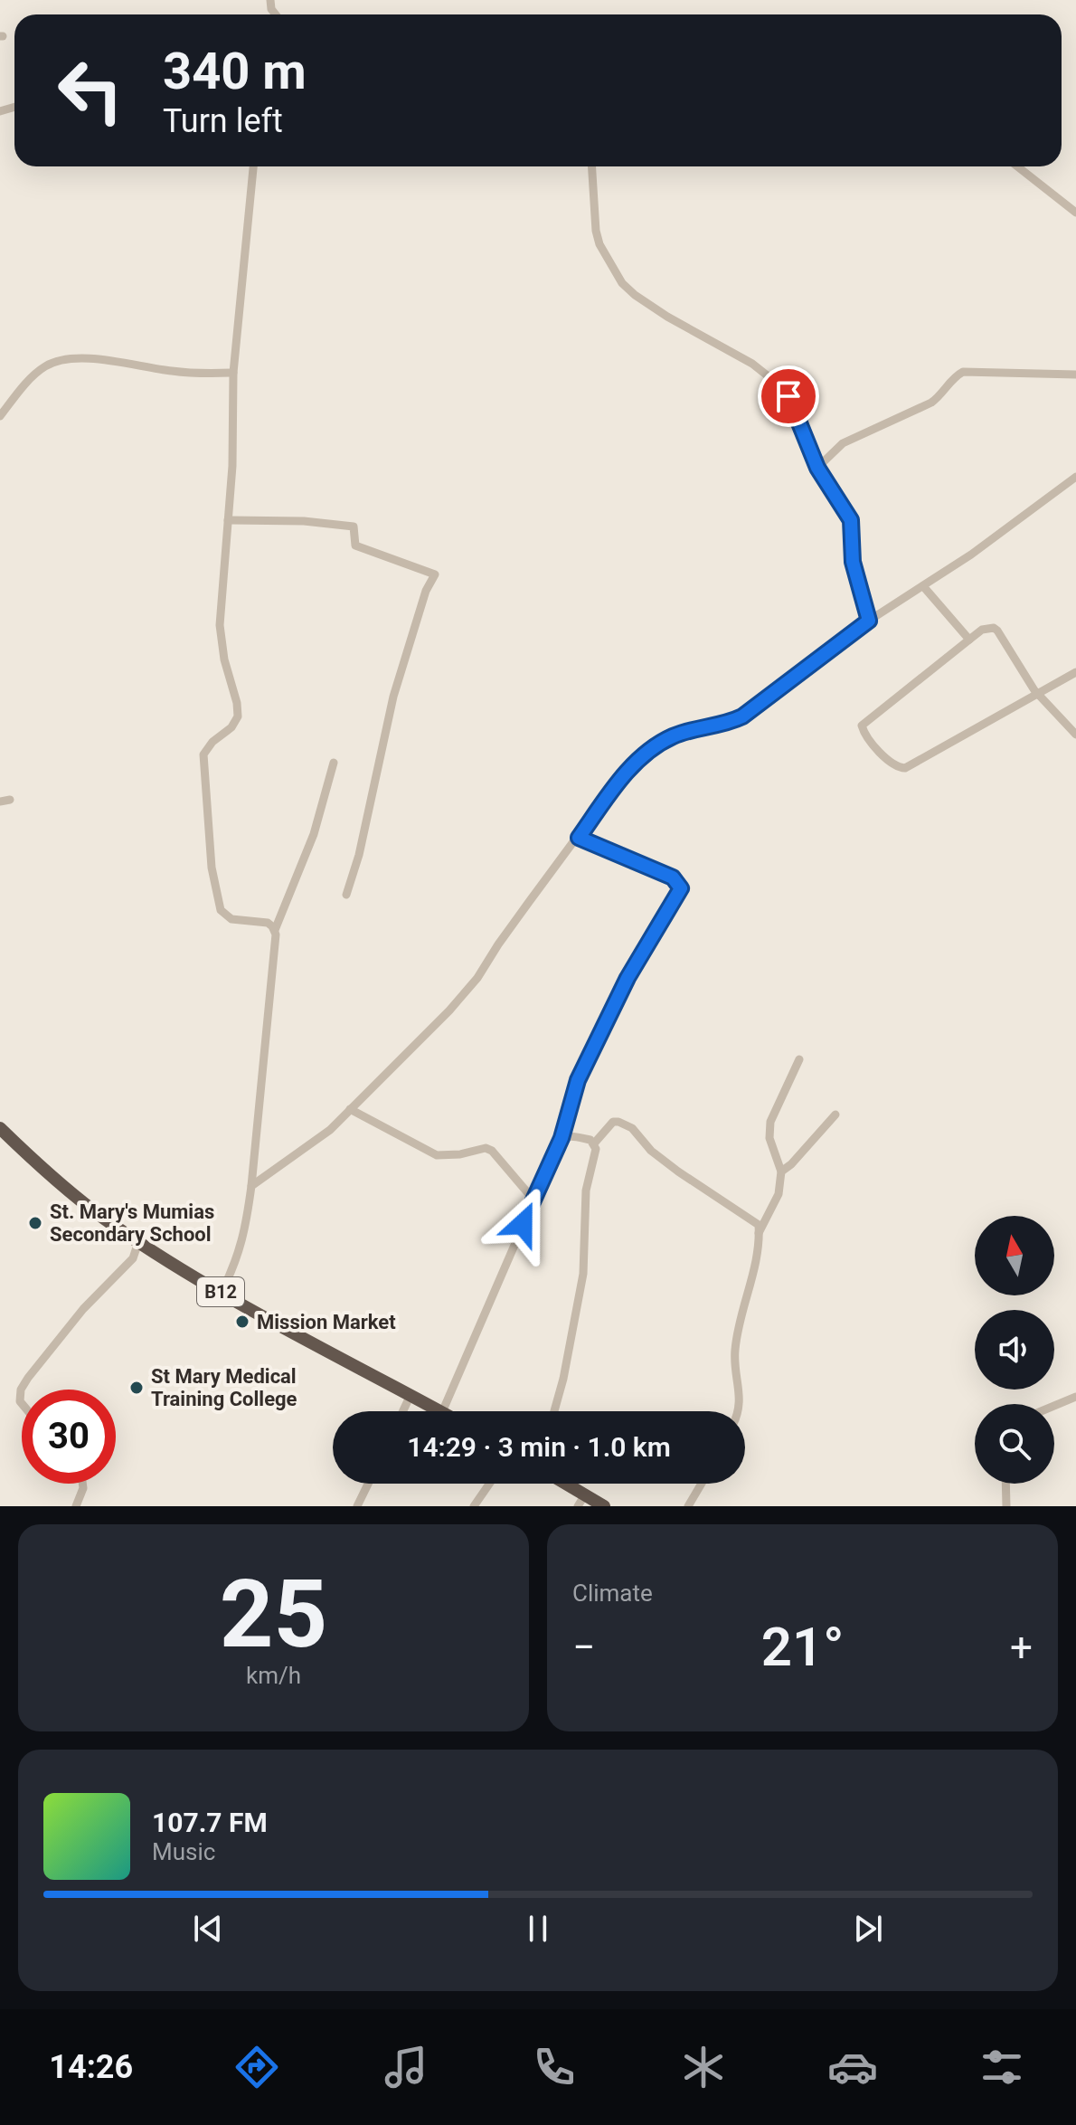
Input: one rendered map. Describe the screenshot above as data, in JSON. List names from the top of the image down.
{
  "streets": {
    "highway": ["B12"]
  },
  "places": ["St. Mary's Mumias Secondary School", "Mission Market", "St Mary Medical Training College"],
  "north": "top",
  "page": {
    "turn": ["340 m", "Turn left"],
    "limit": "30",
    "trip": "14:29 · 3 min · 1.0 km",
    "tile": [
      ["25", "km/h"],
      "Climate"
    ],
    "heat": ["−", "21°", "+"],
    "song": ["107.7 FM", "Music"],
    "tabs": "14:26"
  }
}
